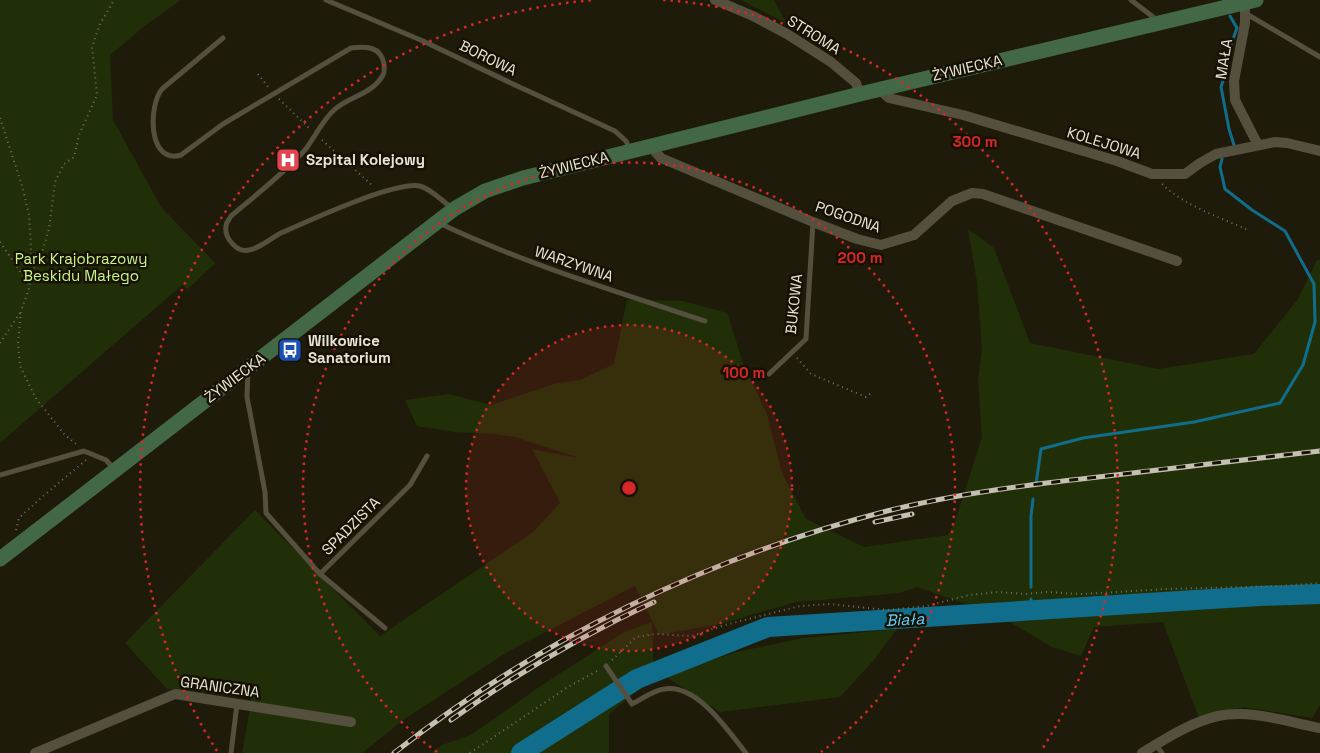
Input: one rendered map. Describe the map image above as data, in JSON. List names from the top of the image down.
{
  "streets": {
    "main road": ["ŻYWIECKA"],
    "street": [
      "STROMA",
      "MAŁA",
      "KOLEJOWA",
      "POGODNA",
      "GRANICZNA"
    ],
    "lane": [
      "BOROWA",
      "WARZYWNA",
      "BUKOWA",
      "SPADZISTA"
    ]
  },
  "crossings": [
    ["STROMA", "ŻYWIECKA"],
    ["BOROWA", "ŻYWIECKA"],
    ["MAŁA", "ŻYWIECKA"],
    ["MAŁA", "KOLEJOWA"],
    ["ŻYWIECKA", "KOLEJOWA"],
    ["ŻYWIECKA", "POGODNA"],
    ["ŻYWIECKA", "WARZYWNA"],
    ["ŻYWIECKA", "SPADZISTA"],
    ["POGODNA", "BUKOWA"]
  ],
  "water": ["Biała"],
  "parks": ["Park Krajobrazowy Beskidu Małego"],
  "places": {
    "hospital": ["Szpital Kolejowy"],
    "bus stop": ["Wilkowice Sanatorium"]
  },
  "rings": ["300 m", "200 m", "100 m"]
}
